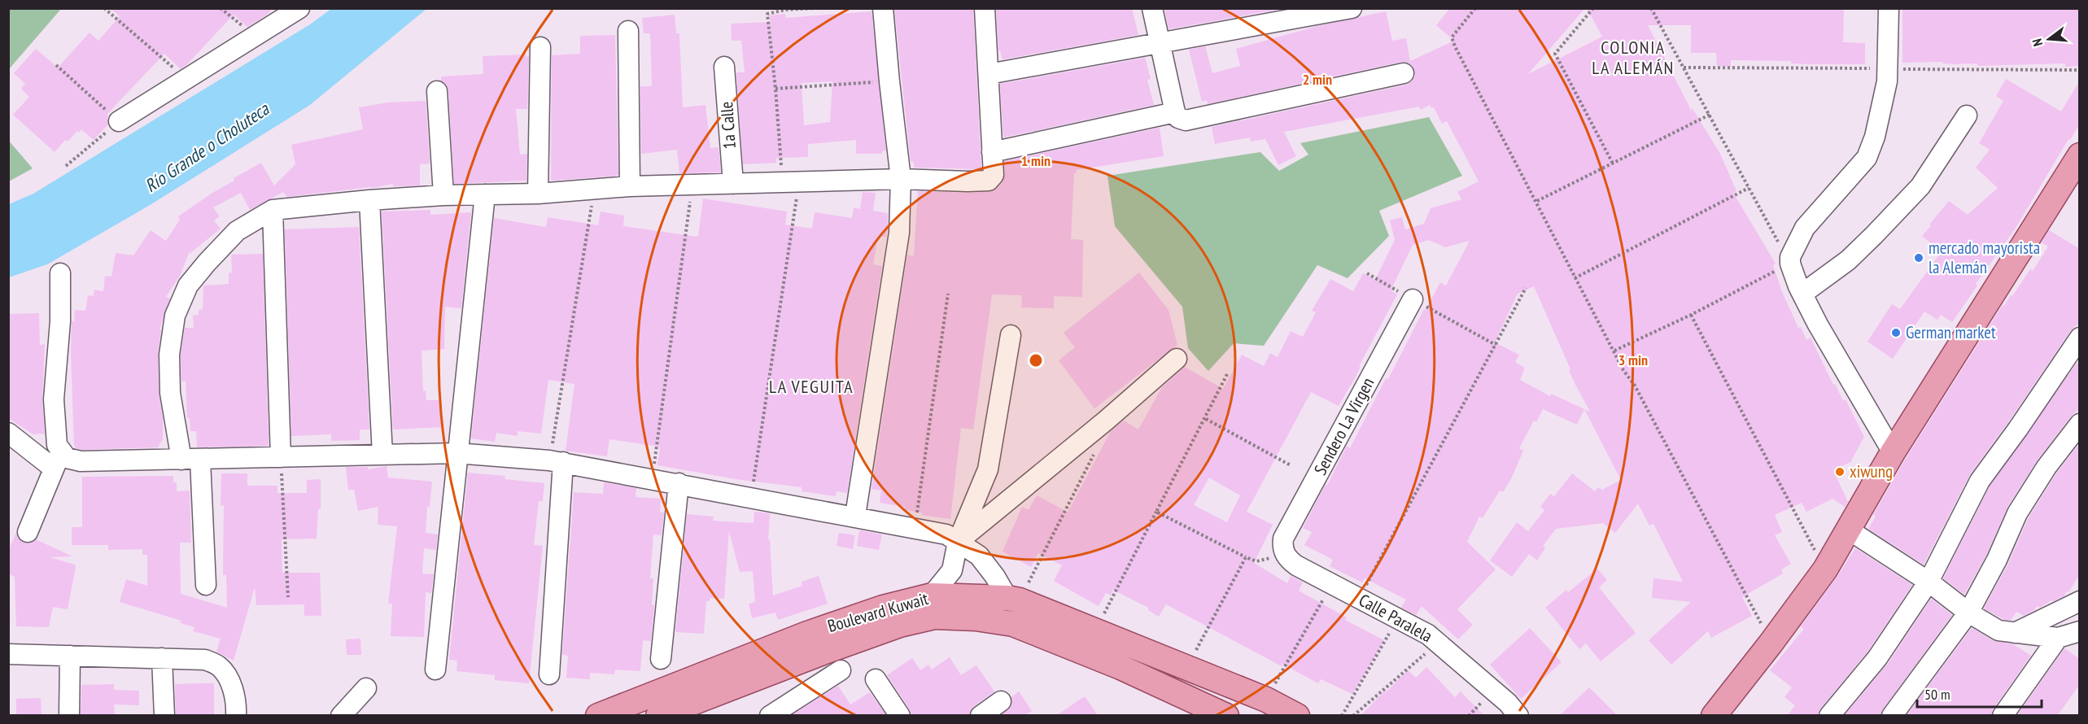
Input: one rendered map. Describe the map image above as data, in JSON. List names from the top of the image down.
{
  "streets": {
    "main road": ["Boulevard Kuwait"],
    "street": ["1a Calle", "Sendero La Virgen", "Calle Paralela"]
  },
  "crossings": [
    ["Sendero La Virgen", "Calle Paralela"]
  ],
  "districts": ["COLONIA LA ALEMÁN", "LA VEGUITA"],
  "water": ["Río Grande o Choluteca"],
  "places": ["mercado mayorista la Alemán", "German market", "xiwung"],
  "scale_bar": "50 m",
  "north": "left",
  "rings": ["2 min", "1 min", "3 min"]
}
